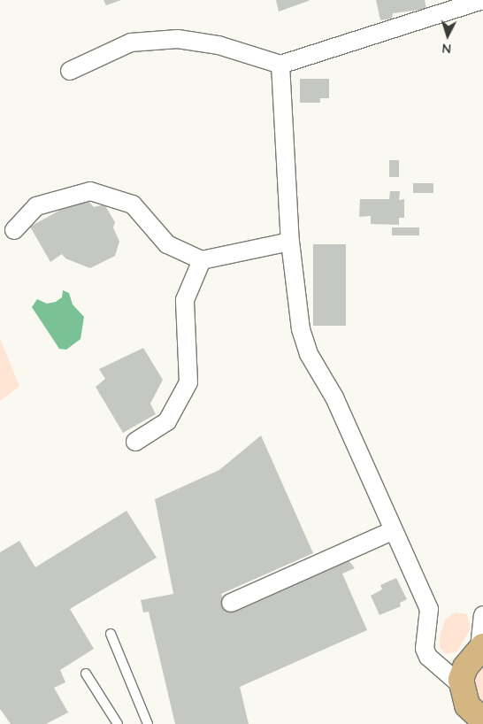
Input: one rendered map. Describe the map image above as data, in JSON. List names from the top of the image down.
{
  "north": "bottom"
}
